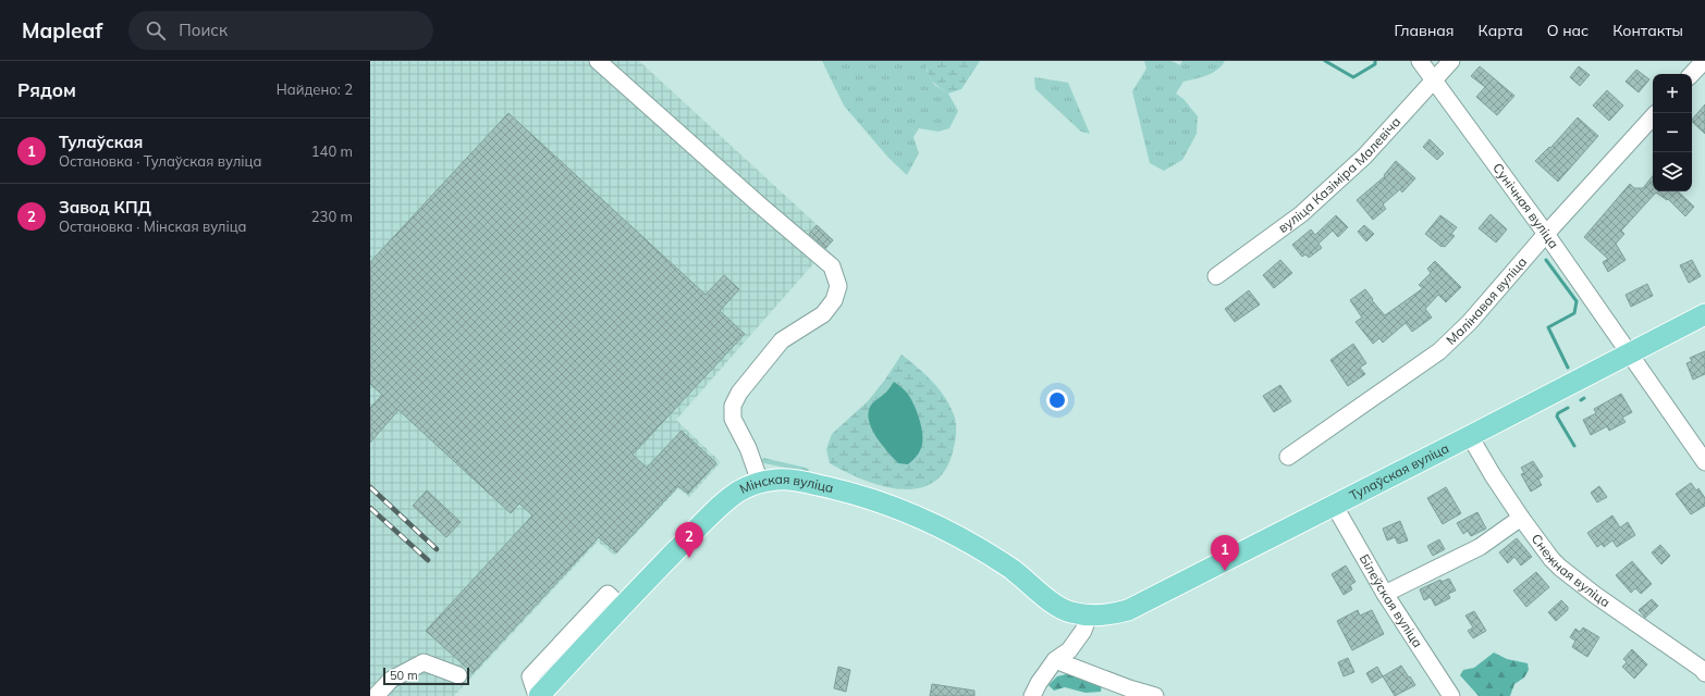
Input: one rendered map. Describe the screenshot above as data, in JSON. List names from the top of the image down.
{
  "streets": {
    "main road": ["Тулаўская вуліца", "Мінская вуліца"],
    "street": [
      "вуліца Казіміра Малевіча",
      "Сунічная вуліца",
      "Малінавая вуліца",
      "Снежная вуліца",
      "Білеўская вуліца"
    ]
  },
  "crossings": [
    ["вуліца Казіміра Малевіча", "Сунічная вуліца"],
    ["Сунічная вуліца", "Малінавая вуліца"],
    ["Сунічная вуліца", "Тулаўская вуліца"],
    ["Тулаўская вуліца", "Мінская вуліца"],
    ["Тулаўская вуліца", "Снежная вуліца"],
    ["Тулаўская вуліца", "Білеўская вуліца"]
  ],
  "scale_bar": "50 m",
  "page": {
    "header": "Mapleaf",
    "search": "Поиск",
    "nav": [
      "Главная",
      "Карта",
      "О нас",
      "Контакты"
    ],
    "heading": ["Рядом", "Найдено: 2"],
    "map_buttons": ["+", "−"],
    "list": [
      {
        "mark": "1",
        "name": "Тулаўская",
        "note": "Остановка · Тулаўская вуліца",
        "value": "140 m"
      },
      {
        "mark": "2",
        "name": "Завод КПД",
        "note": "Остановка · Мінская вуліца",
        "value": "230 m"
      }
    ],
    "pins": ["2", "1"],
    "scale": "50 m"
  }
}
